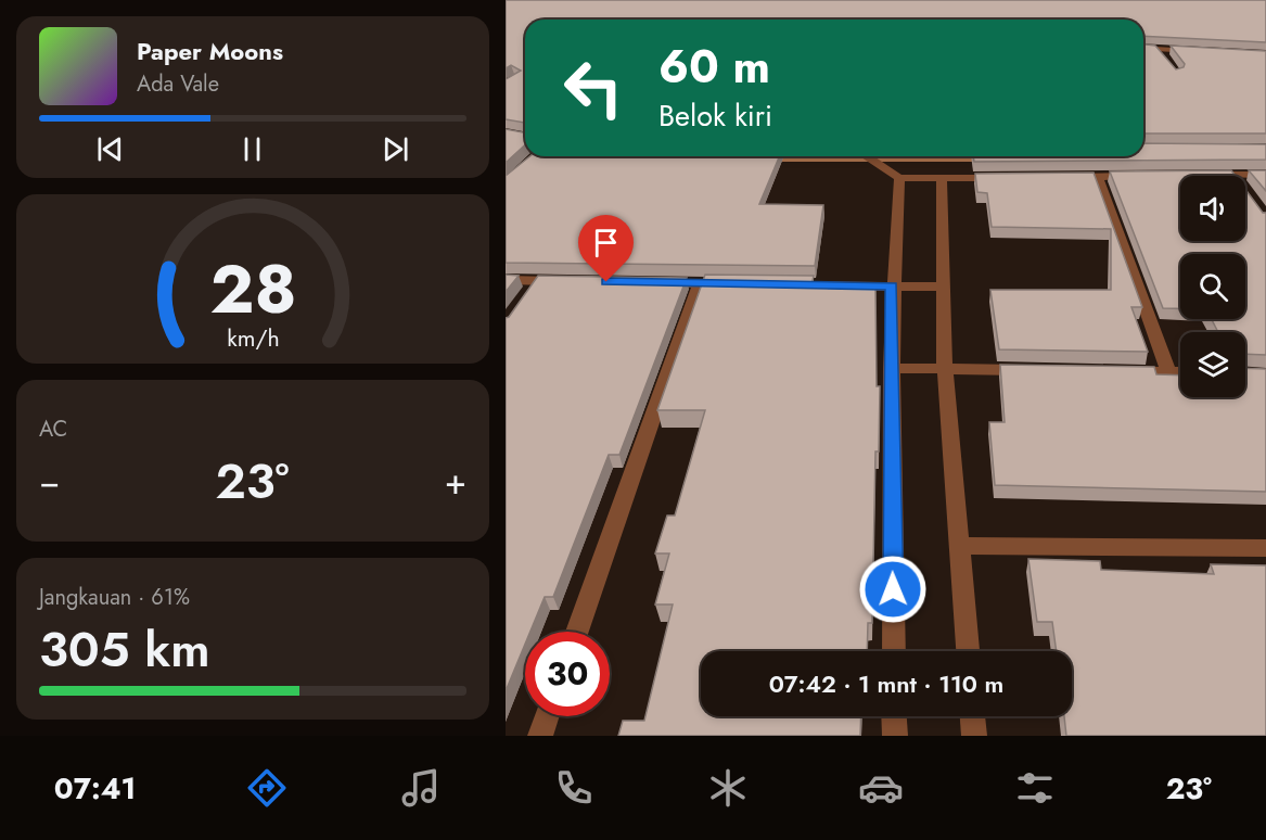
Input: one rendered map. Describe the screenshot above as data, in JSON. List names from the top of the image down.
{
  "page": {
    "turn": ["60 m", "Belok kiri"],
    "song": ["Paper Moons", "Ada Vale"],
    "tile": [
      "AC",
      ["Jangkauan · 61%", "305 km"]
    ],
    "heat": ["−", "23°", "+"],
    "limit": "30",
    "trip": "07:42 · 1 mnt · 110 m",
    "tabs": ["07:41", "23°"],
    "gauge": ["28", "km/h"]
  }
}
